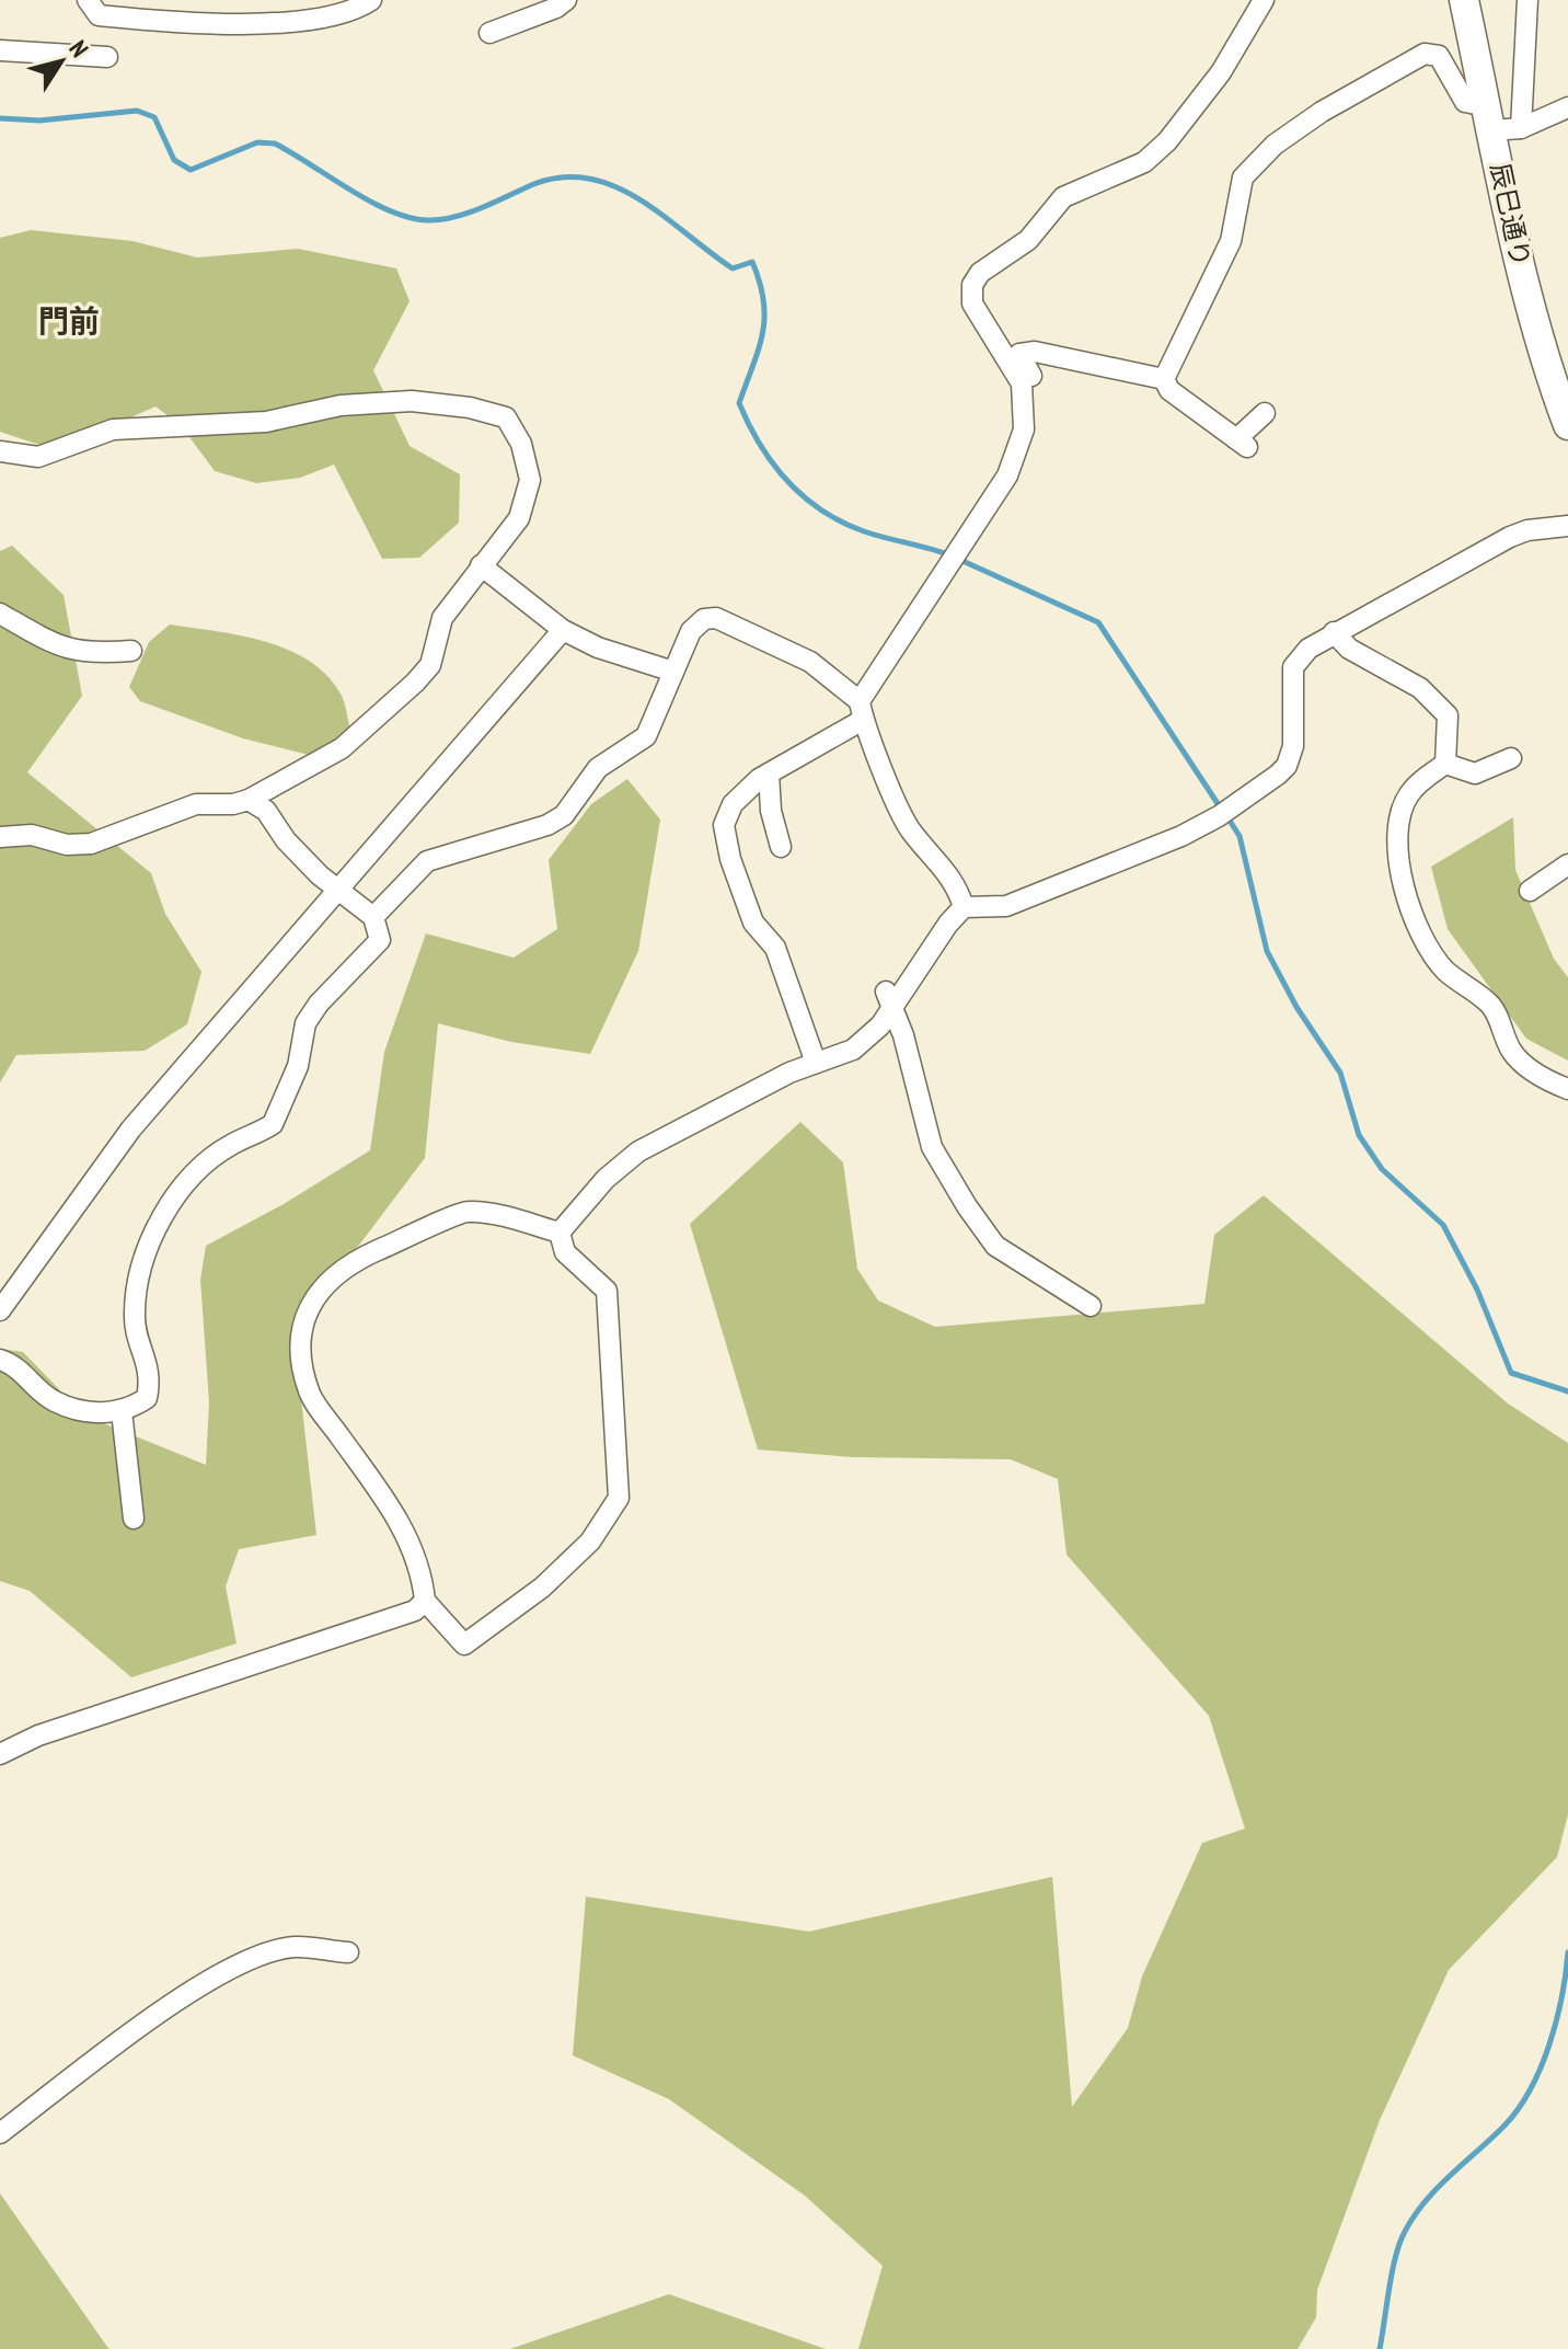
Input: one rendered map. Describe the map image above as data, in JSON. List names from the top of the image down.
{
  "streets": {
    "street": ["辰巳通り"]
  },
  "districts": ["門前"],
  "north": "top right"
}
